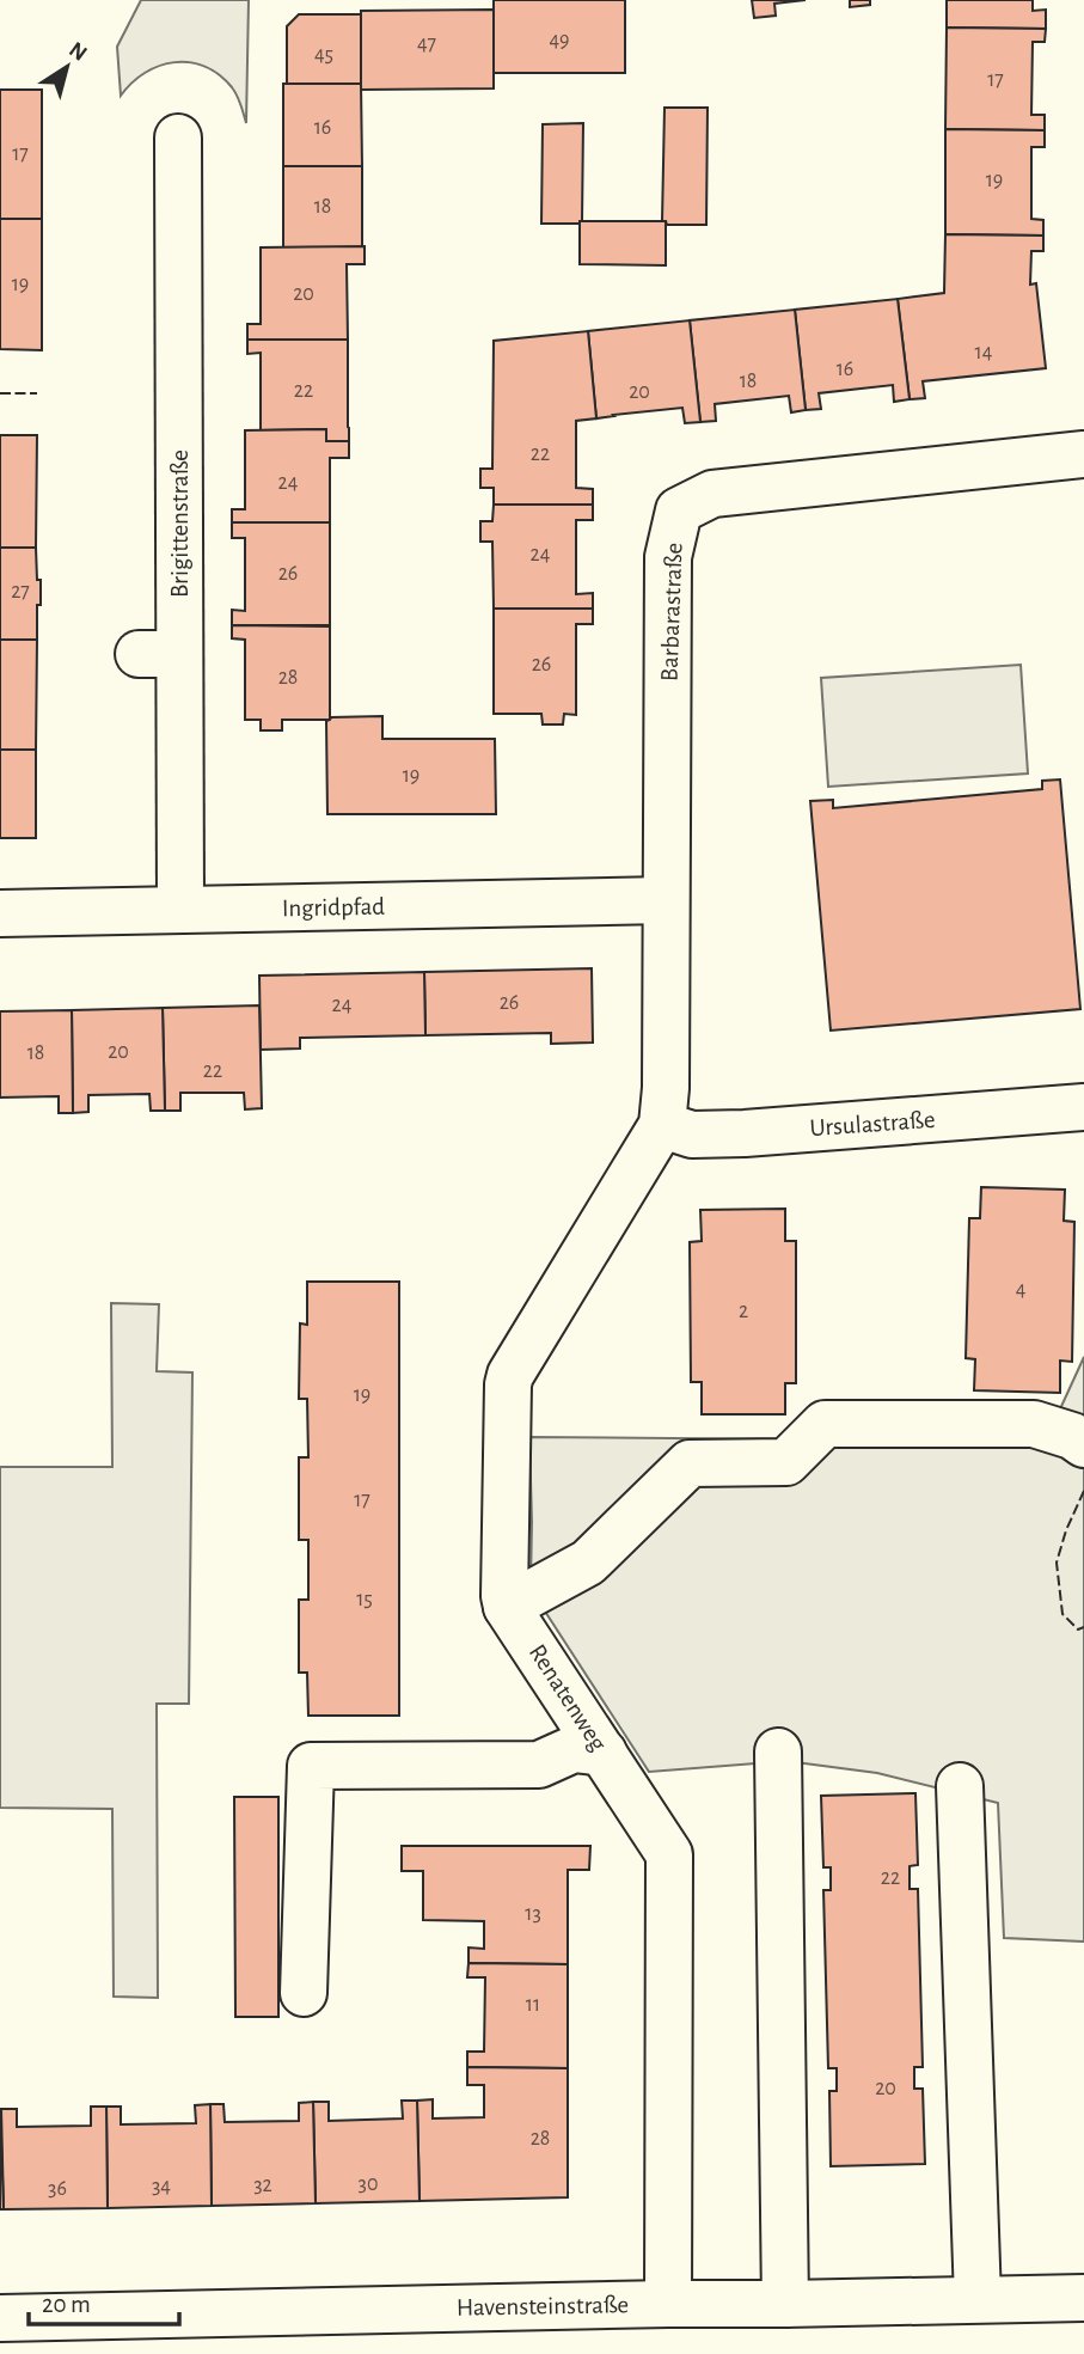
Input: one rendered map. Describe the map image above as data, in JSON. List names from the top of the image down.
{
  "streets": {
    "street": [
      "Brigittenstraße",
      "Barbarastraße",
      "Ingridpfad",
      "Ursulastraße",
      "Renatenweg",
      "Havensteinstraße"
    ]
  },
  "crossings": [
    ["Brigittenstraße", "Ingridpfad"],
    ["Barbarastraße", "Ingridpfad"],
    ["Barbarastraße", "Ursulastraße"],
    ["Renatenweg", "Havensteinstraße"]
  ],
  "house_numbers": [
    "49",
    "47",
    "45",
    "17",
    "16",
    "17",
    "19",
    "18",
    "19",
    "20",
    "14",
    "16",
    "18",
    "22",
    "20",
    "22",
    "24",
    "24",
    "26",
    "27",
    "26",
    "28",
    "19",
    "26",
    "24",
    "20",
    "18",
    "22",
    "4",
    "2",
    "19",
    "17",
    "15",
    "22",
    "13",
    "11",
    "20",
    "28",
    "30",
    "32",
    "34",
    "36"
  ],
  "scale_bar": "20 m",
  "north": "top right"
}
